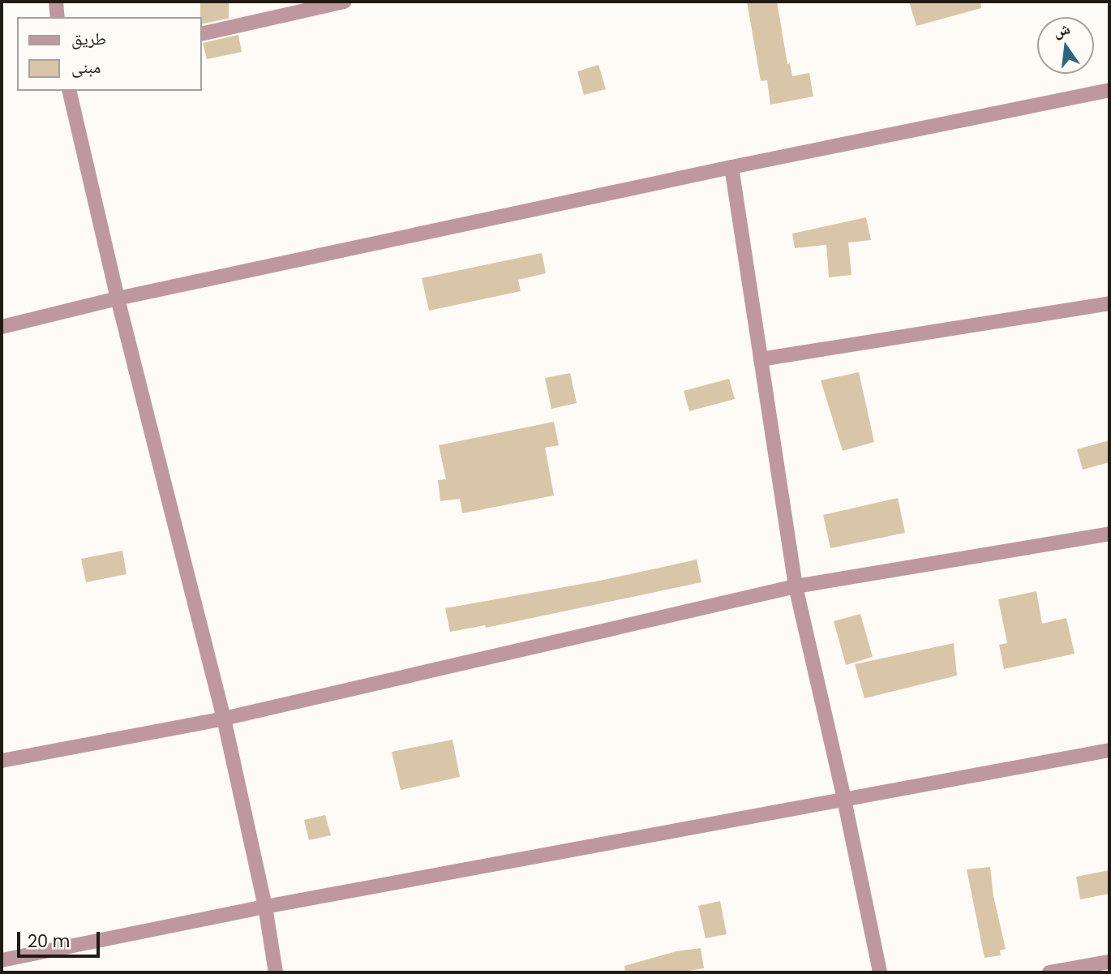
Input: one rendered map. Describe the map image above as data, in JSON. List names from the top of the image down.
{
  "legend": ["طريق", "مبنى"],
  "scale_bar": "20 m",
  "north": "top"
}
